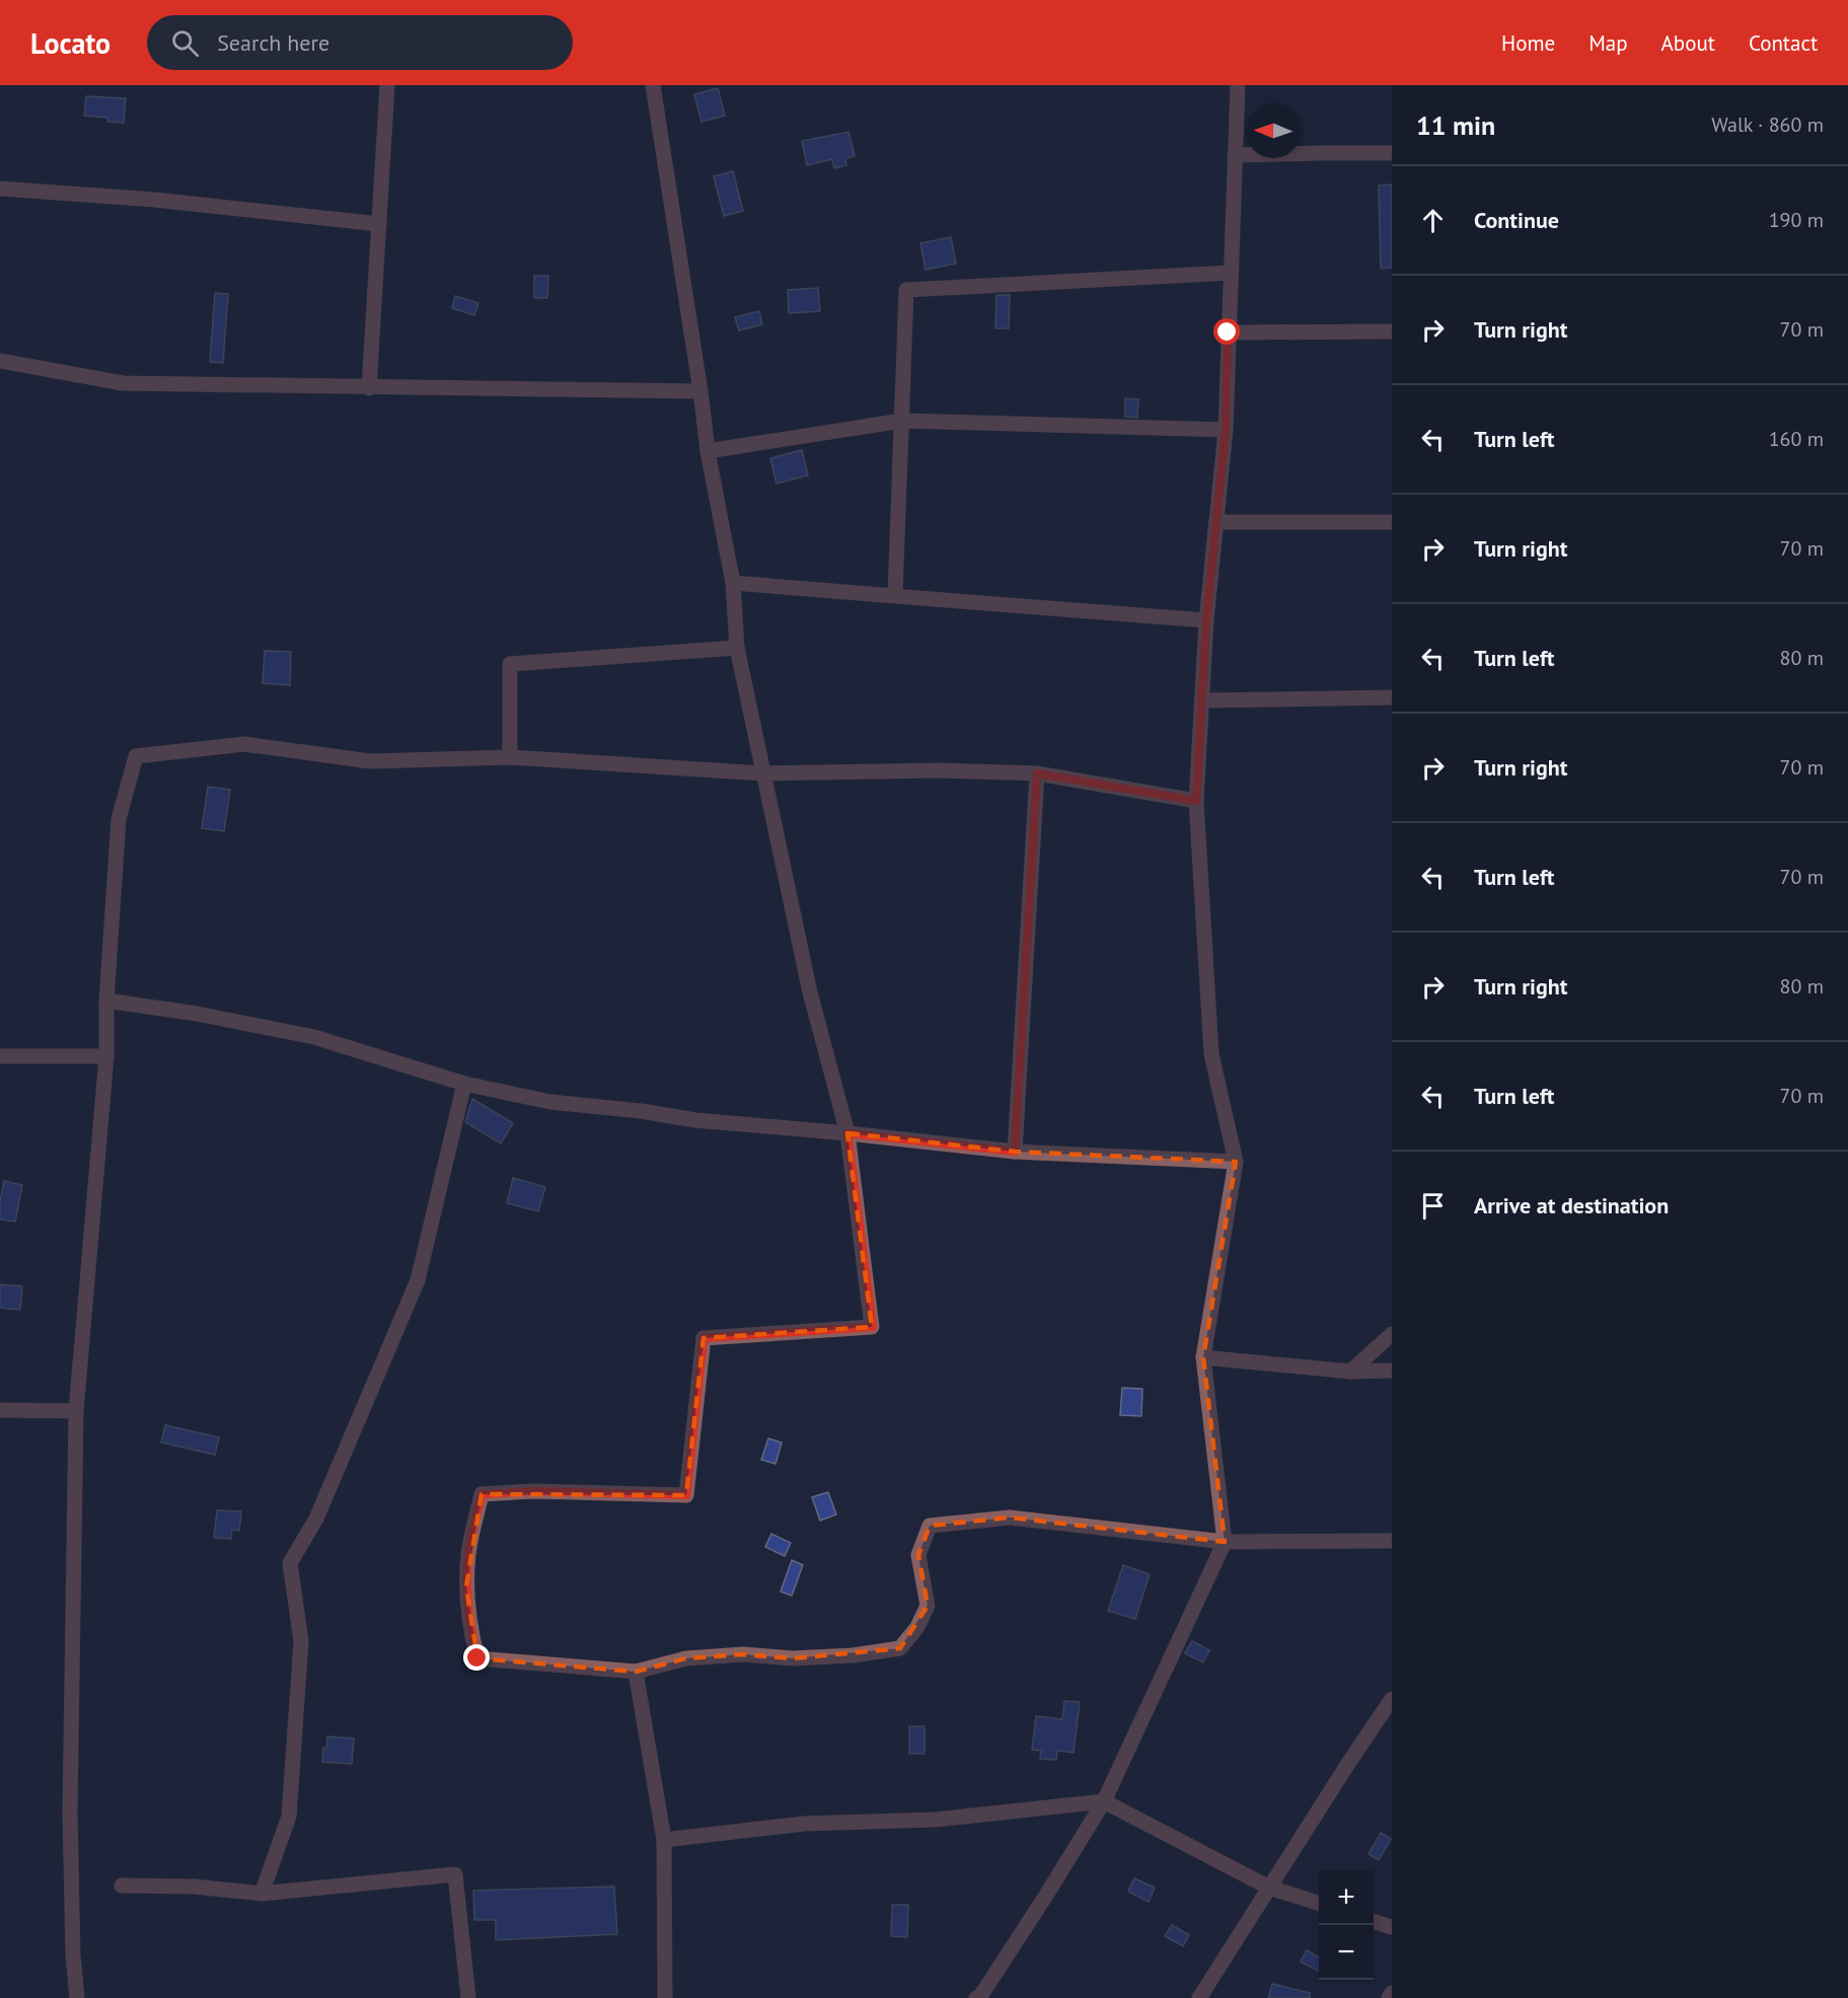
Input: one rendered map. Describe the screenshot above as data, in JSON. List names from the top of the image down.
{
  "north": "left",
  "page": {
    "header": "Locato",
    "search": "Search here",
    "nav": [
      "Home",
      "Map",
      "About",
      "Contact"
    ],
    "heading": ["11 min", "Walk · 860 m"],
    "list": [
      ["Continue", "190 m"],
      ["Turn right", "70 m"],
      ["Turn left", "160 m"],
      ["Turn right", "70 m"],
      ["Turn left", "80 m"],
      ["Turn right", "70 m"],
      ["Turn left", "70 m"],
      ["Turn right", "80 m"],
      ["Turn left", "70 m"],
      "Arrive at destination"
    ],
    "map_buttons": ["+", "−"]
  }
}
